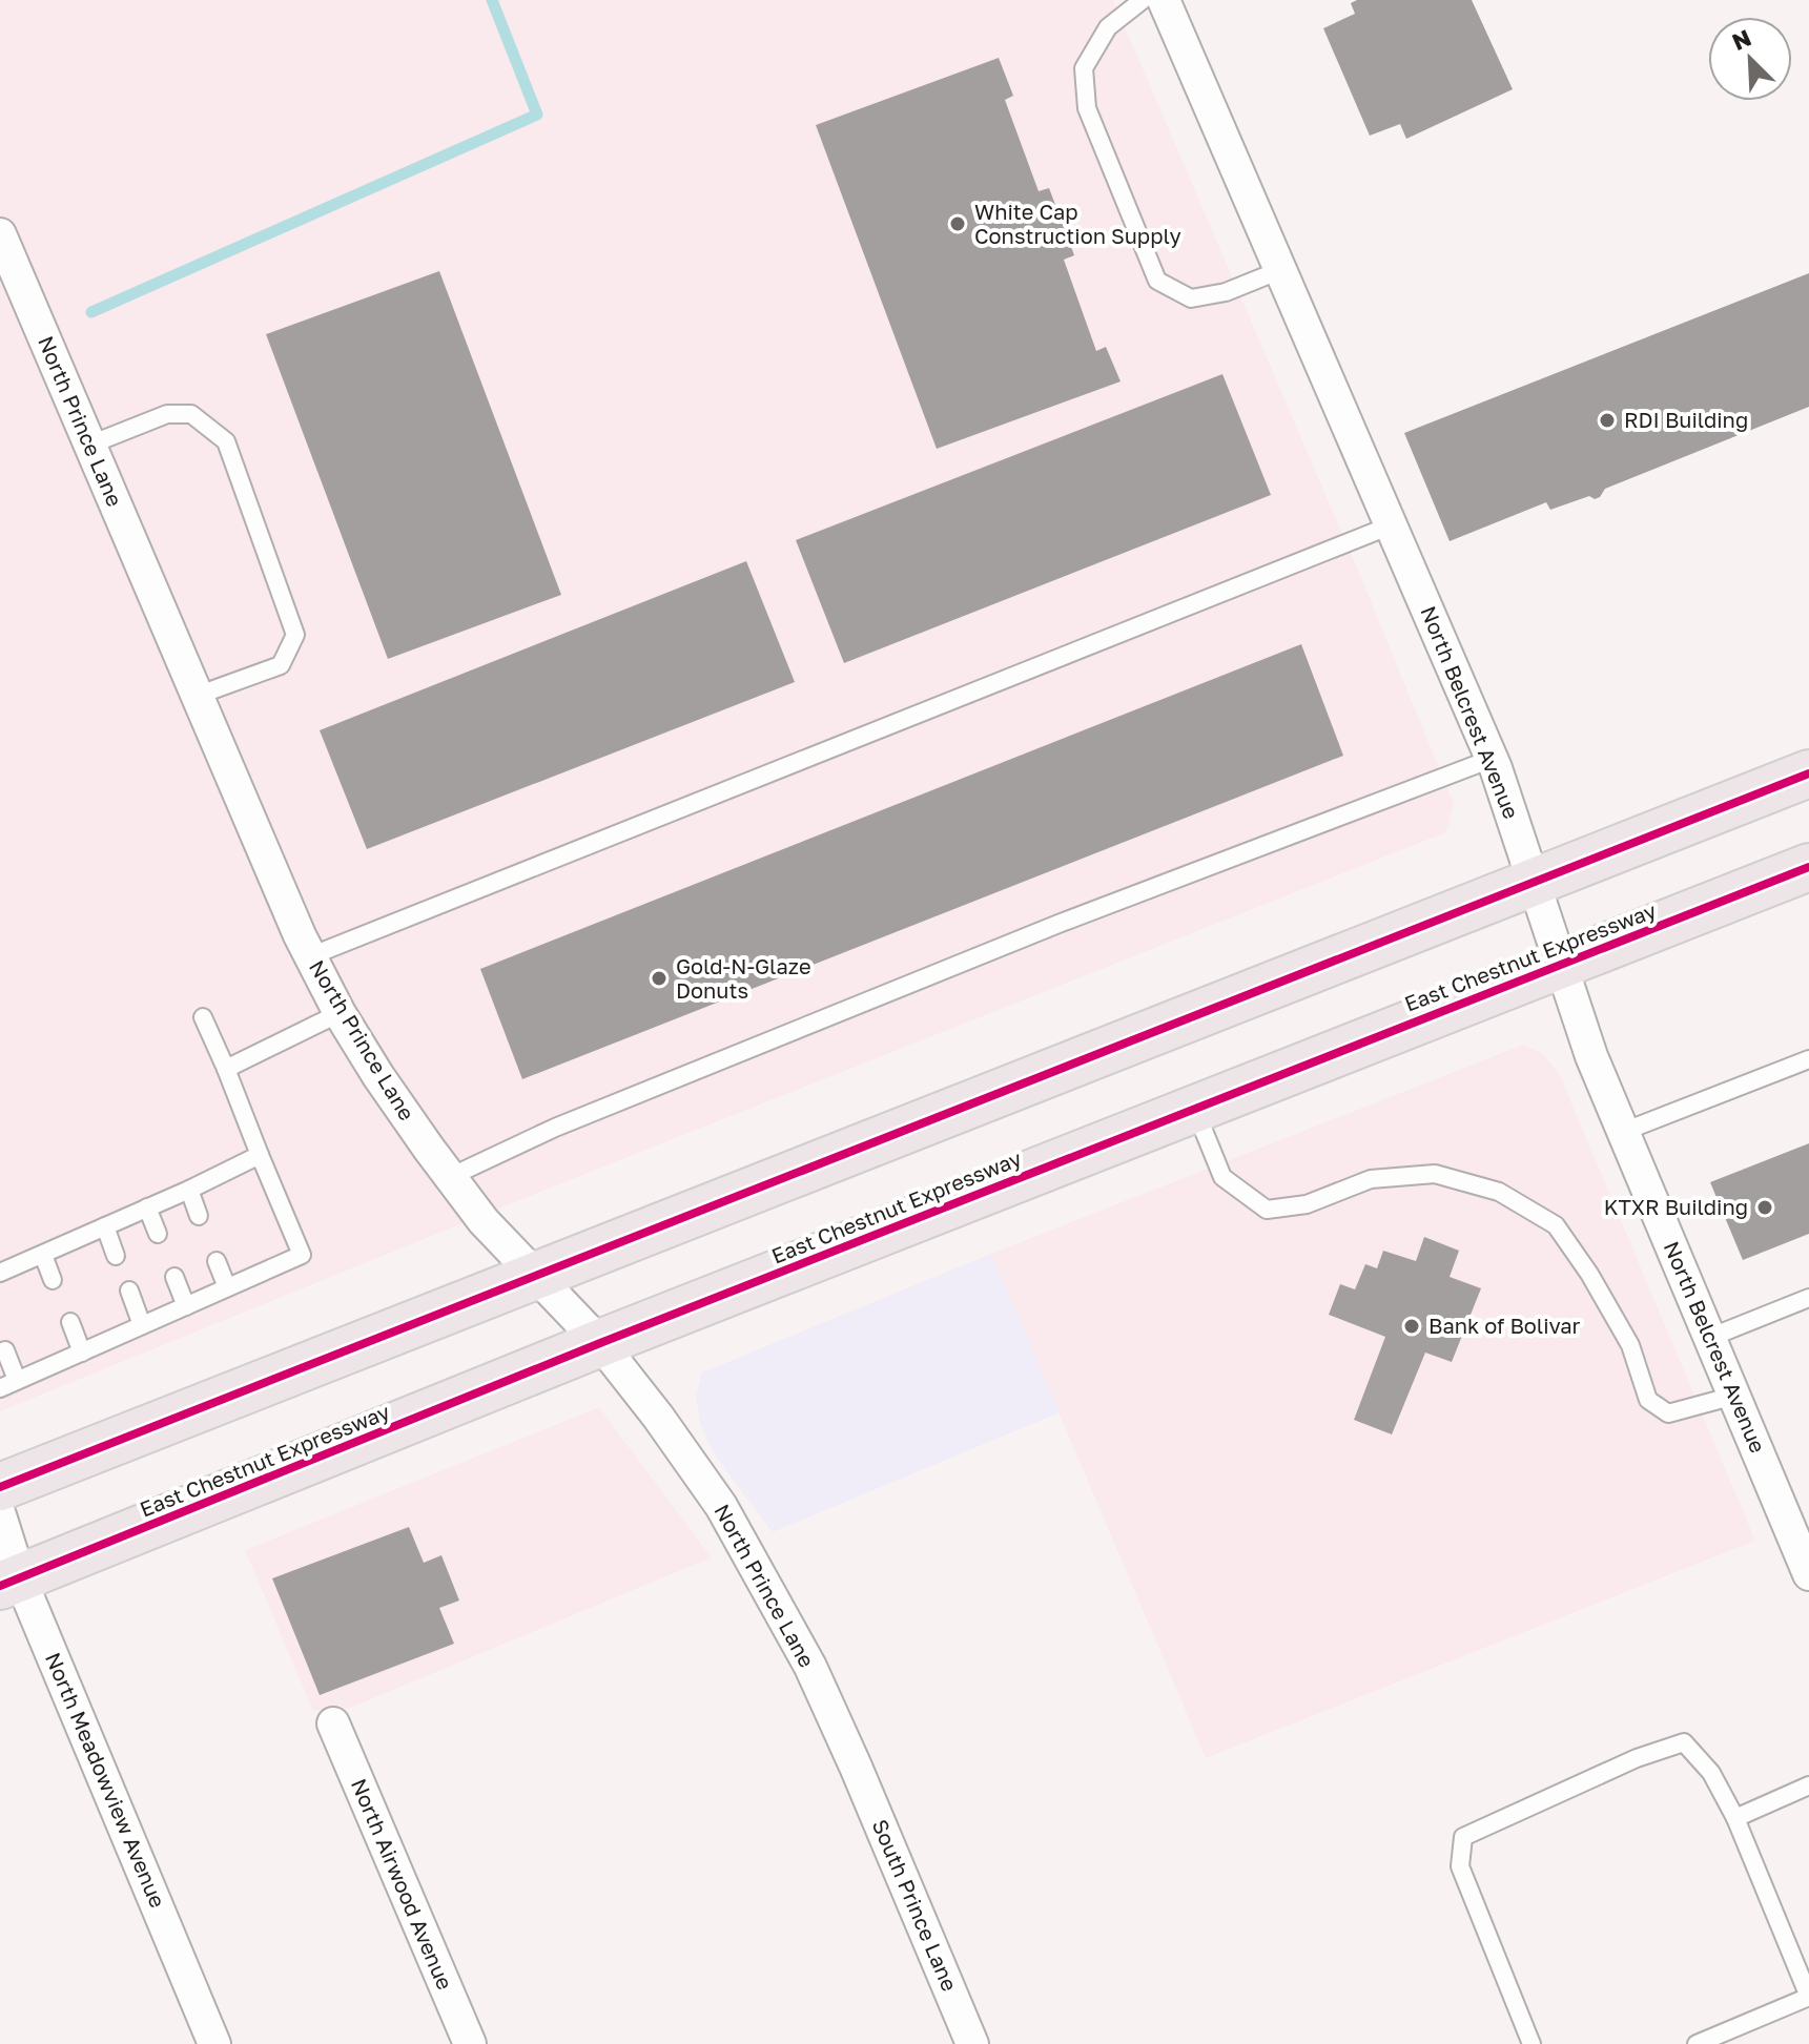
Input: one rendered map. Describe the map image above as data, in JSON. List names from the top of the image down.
{
  "streets": {
    "main road": ["East Chestnut Expressway"],
    "street": [
      "North Prince Lane",
      "North Belcrest Avenue",
      "North Meadowview Avenue",
      "North Airwood Avenue",
      "South Prince Lane"
    ]
  },
  "crossings": [
    ["North Prince Lane", "East Chestnut Expressway"],
    ["North Prince Lane", "South Prince Lane"],
    ["North Belcrest Avenue", "East Chestnut Expressway"],
    ["East Chestnut Expressway", "North Meadowview Avenue"]
  ],
  "places": [
    "White Cap Construction Supply",
    "RDI Building",
    "Gold-N-Glaze Donuts",
    "KTXR Building",
    "Bank of Bolivar"
  ],
  "north": "top left"
}
